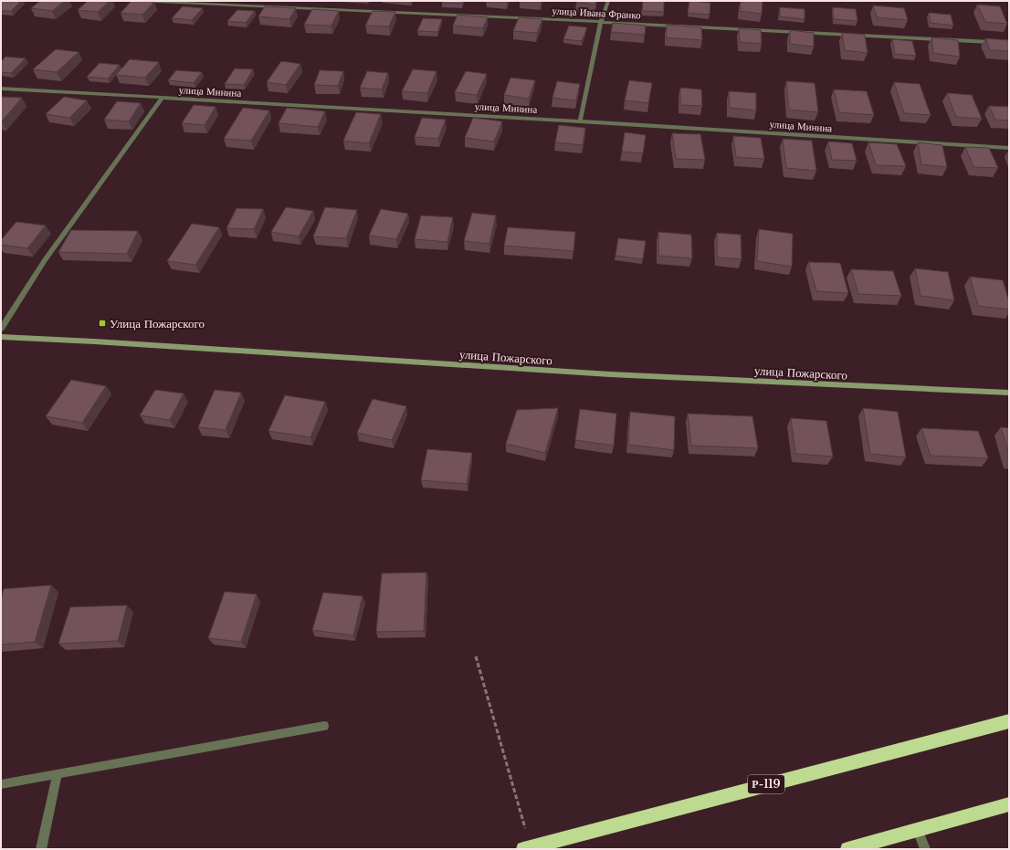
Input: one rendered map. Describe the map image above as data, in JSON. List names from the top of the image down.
{
  "streets": {
    "highway": ["Р-119"],
    "street": ["улица Ивана Франко", "улица Минина", "улица Пожарского"]
  },
  "places": {
    "transit": ["Улица Пожарского"]
  }
}
